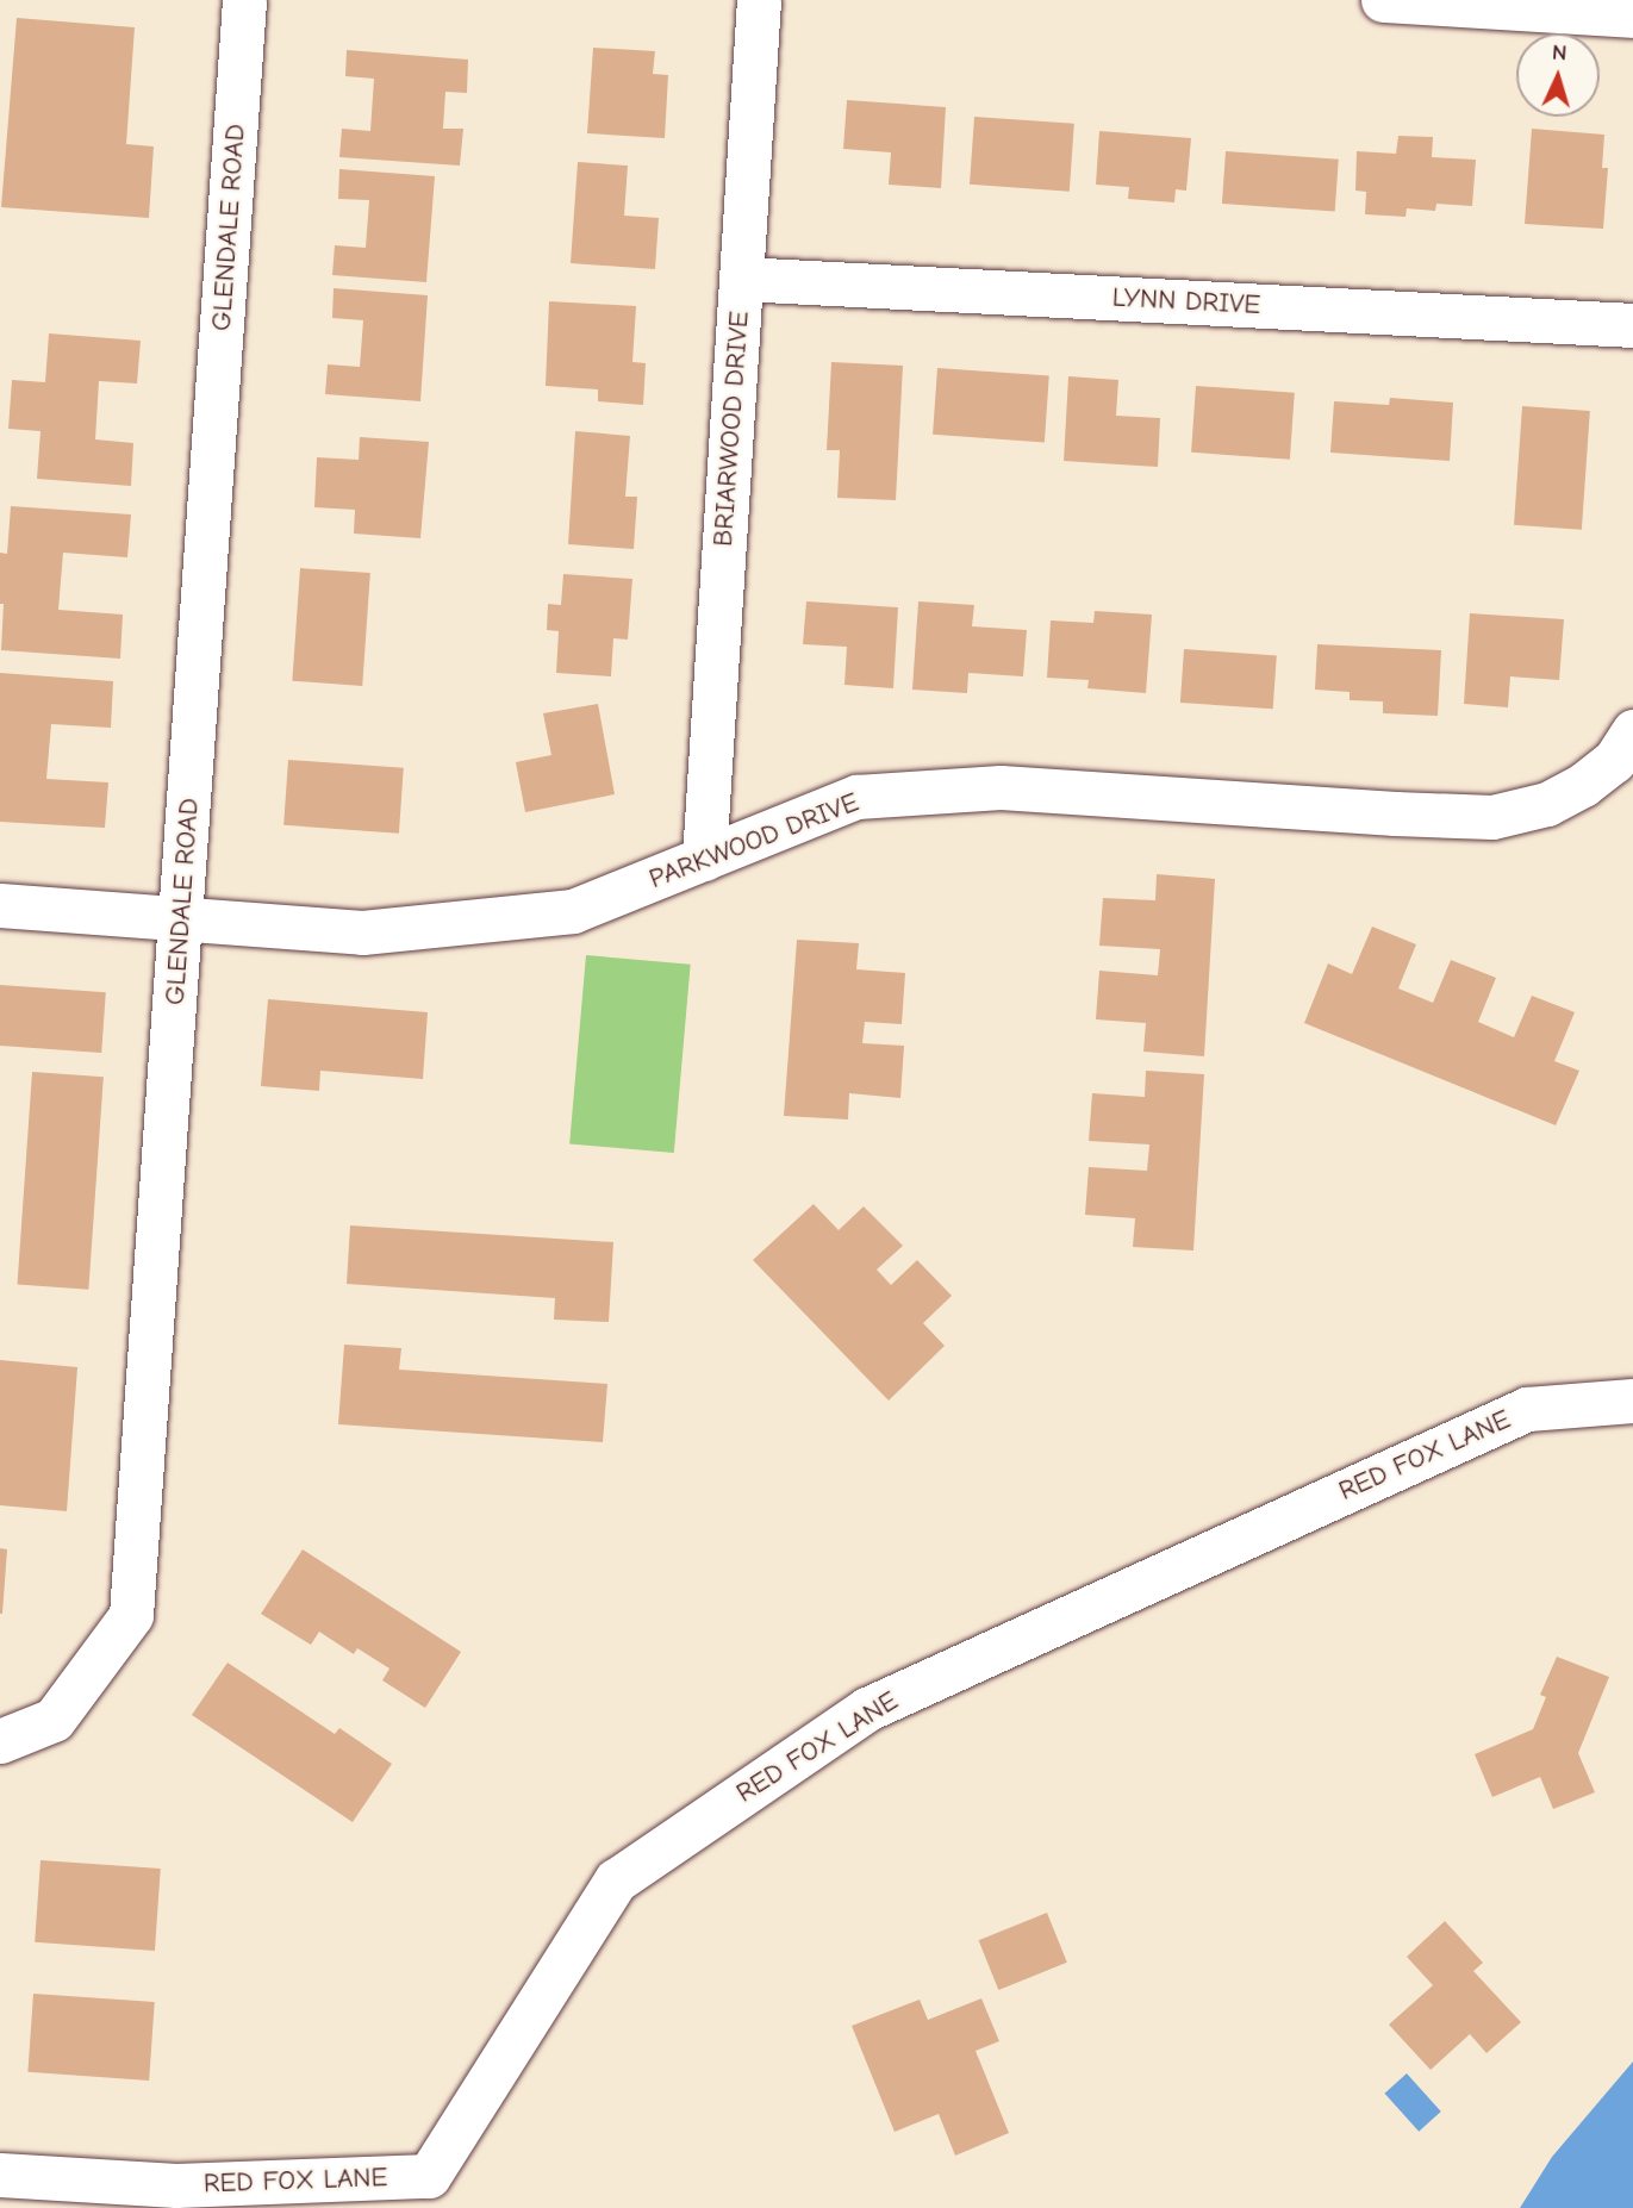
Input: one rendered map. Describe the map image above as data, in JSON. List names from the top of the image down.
{
  "streets": {
    "street": [
      "GLENDALE ROAD",
      "LYNN DRIVE",
      "BRIARWOOD DRIVE",
      "PARKWOOD DRIVE",
      "RED FOX LANE"
    ]
  },
  "crossings": [
    ["GLENDALE ROAD", "PARKWOOD DRIVE"],
    ["LYNN DRIVE", "BRIARWOOD DRIVE"],
    ["BRIARWOOD DRIVE", "PARKWOOD DRIVE"]
  ],
  "north": "top"
}
